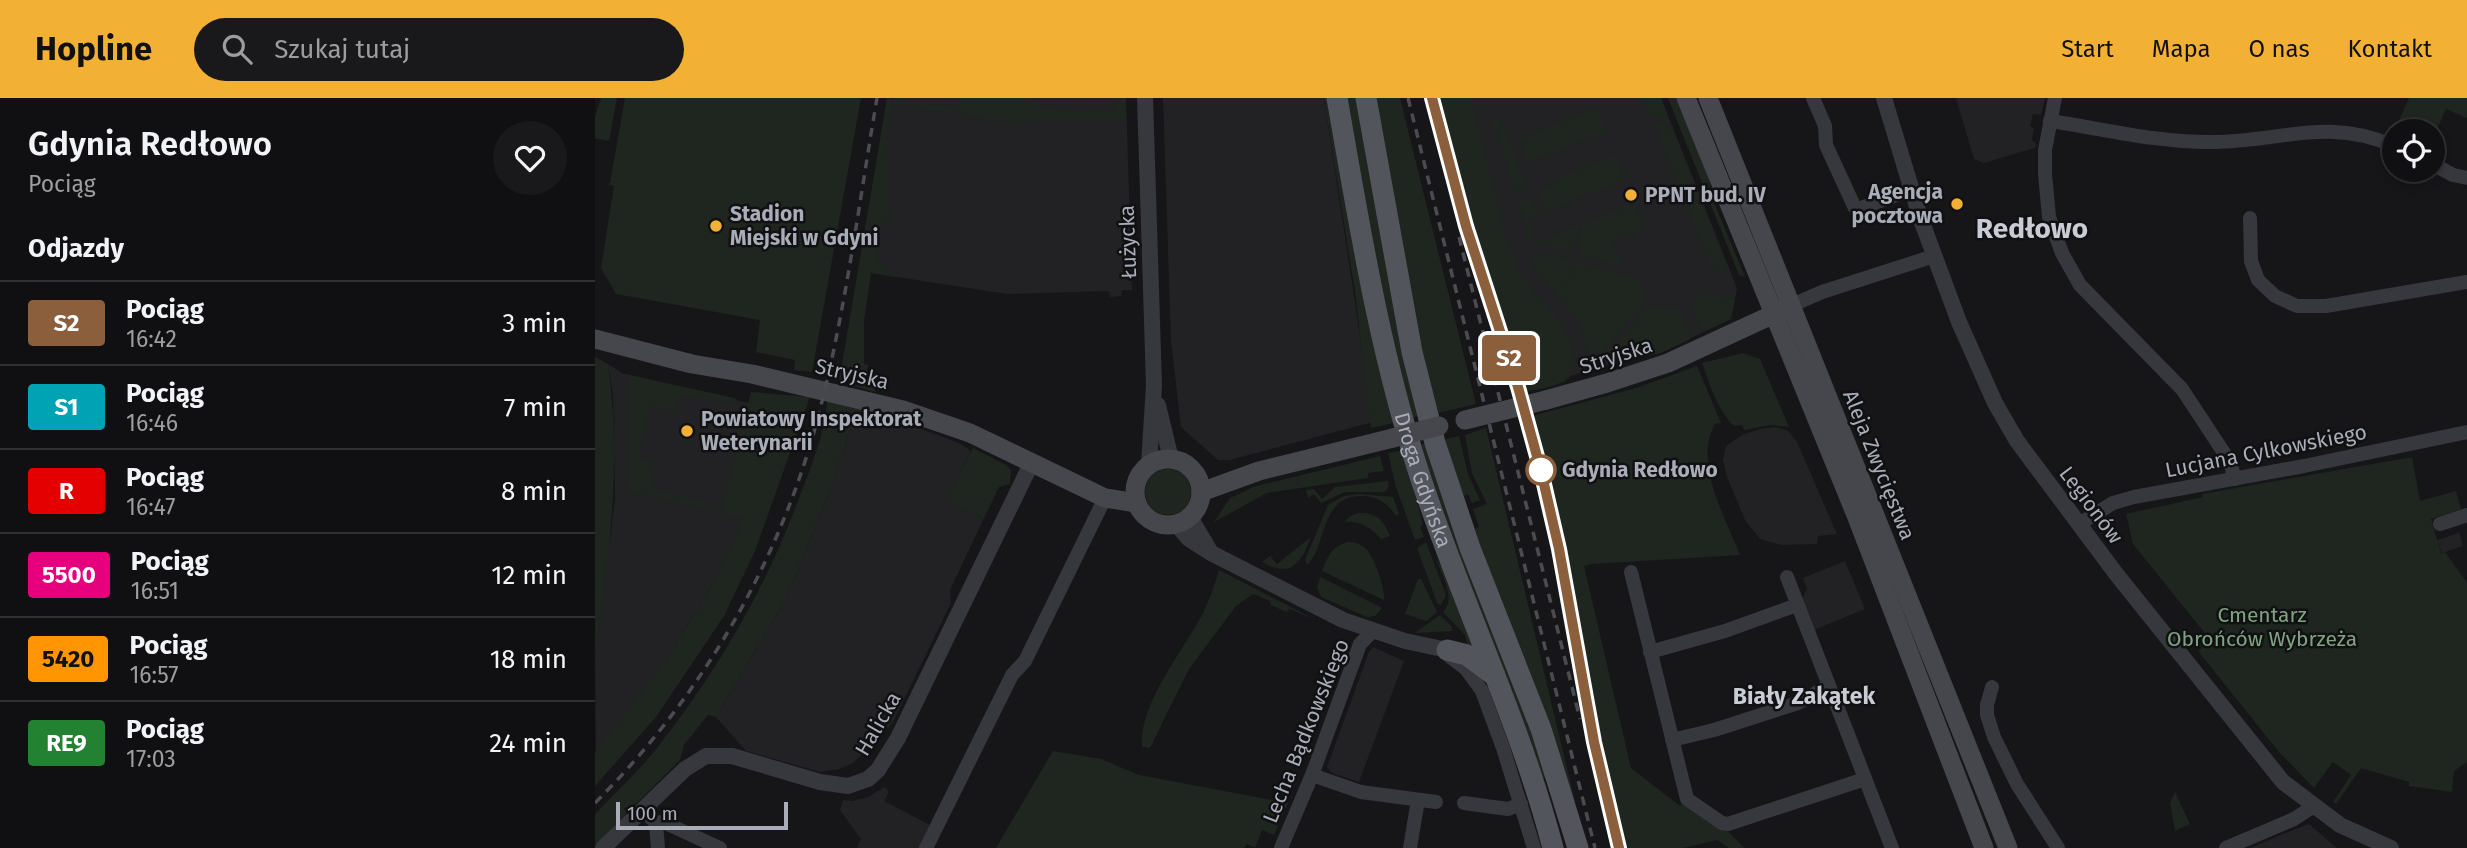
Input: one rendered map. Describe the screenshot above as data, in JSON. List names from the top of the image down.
{
  "streets": {
    "main road": ["Stryjska", "Aleja Zwycięstwa", "Droga Gdyńska"],
    "street": [
      "Łużycka",
      "Lucjana Cylkowskiego",
      "Legionów",
      "Halicka",
      "Lecha Bądkowskiego"
    ]
  },
  "crossings": [
    ["Łużycka", "Stryjska"],
    ["Stryjska", "Aleja Zwycięstwa"],
    ["Stryjska", "Legionów"],
    ["Stryjska", "Halicka"],
    ["Lucjana Cylkowskiego", "Legionów"]
  ],
  "districts": ["Redłowo", "Biały Zakątek"],
  "parks": ["Cmentarz Obrońców Wybrzeża"],
  "places": [
    "PPNT bud. IV",
    "Agencja pocztowa",
    "Stadion Miejski w Gdyni",
    "Powiatowy Inspektorat Weterynarii",
    "Gdynia Redłowo"
  ],
  "scale_bar": "100 m",
  "page": {
    "header": "Hopline",
    "search": "Szukaj tutaj",
    "nav": [
      "Start",
      "Mapa",
      "O nas",
      "Kontakt"
    ],
    "heading": [
      ["Gdynia Redłowo", "Pociąg"],
      "Odjazdy"
    ],
    "on_map": "S2",
    "list": [
      {
        "mark": "S2",
        "name": "Pociąg",
        "note": "16:42",
        "value": "3 min"
      },
      {
        "mark": "S1",
        "name": "Pociąg",
        "note": "16:46",
        "value": "7 min"
      },
      {
        "mark": "R",
        "name": "Pociąg",
        "note": "16:47",
        "value": "8 min"
      },
      {
        "mark": "5500",
        "name": "Pociąg",
        "note": "16:51",
        "value": "12 min"
      },
      {
        "mark": "5420",
        "name": "Pociąg",
        "note": "16:57",
        "value": "18 min"
      },
      {
        "mark": "RE9",
        "name": "Pociąg",
        "note": "17:03",
        "value": "24 min"
      }
    ],
    "scale": "100 m"
  }
}
